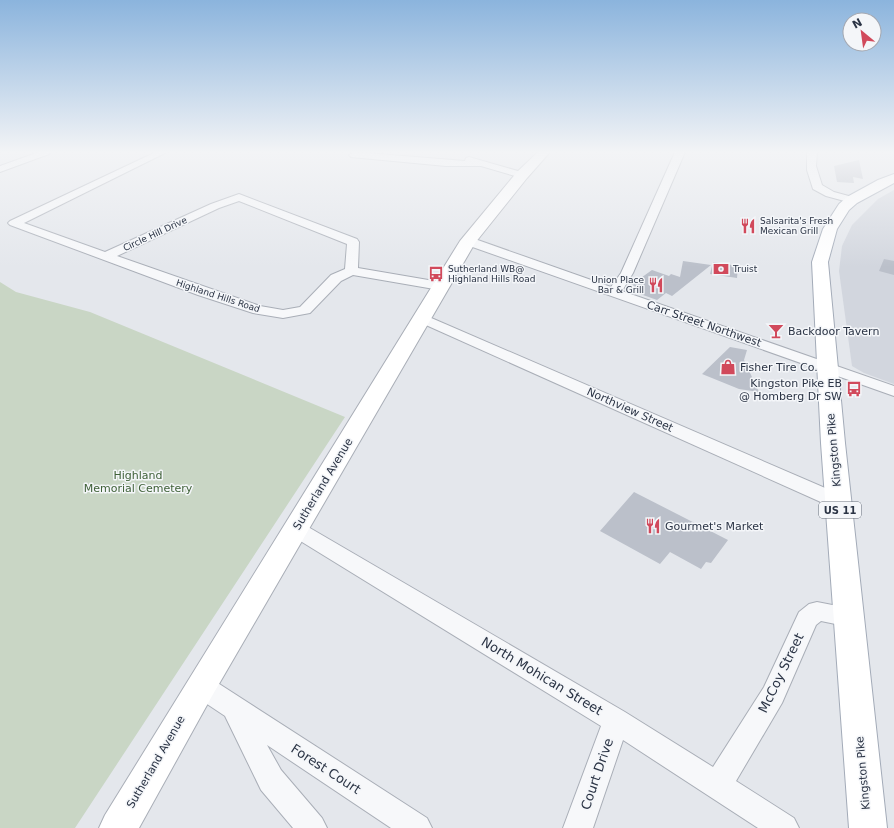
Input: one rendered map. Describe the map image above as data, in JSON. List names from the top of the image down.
{
  "streets": {
    "street": [
      "Circle Hill Drive",
      "Highland Hills Road",
      "Carr Street Northwest",
      "Northview Street",
      "Kingston Pike",
      "Sutherland Avenue",
      "US 11",
      "McCoy Street",
      "North Mohican Street",
      "Forest Court",
      "Court Drive"
    ]
  },
  "crossings": [
    ["Circle Hill Drive", "Highland Hills Road"],
    ["Carr Street Northwest", "Kingston Pike"],
    ["Carr Street Northwest", "Sutherland Avenue"],
    ["Northview Street", "Kingston Pike"],
    ["Northview Street", "Sutherland Avenue"],
    ["Kingston Pike", "McCoy Street"],
    ["Sutherland Avenue", "North Mohican Street"],
    ["Sutherland Avenue", "Forest Court"],
    ["McCoy Street", "North Mohican Street"],
    ["North Mohican Street", "Court Drive"]
  ],
  "parks": ["Highland Memorial Cemetery"],
  "places": {
    "restaurant": ["Salsarita's Fresh Mexican Grill", "Union Place Bar & Grill", "Gourmet's Market"],
    "bank": ["Truist"],
    "bus stop": ["Sutherland WB@ Highland Hills Road", "Kingston Pike EB @ Homberg Dr SW"],
    "bar": ["Backdoor Tavern"],
    "shop": ["Fisher Tire Co."]
  },
  "north": "top left"
}
